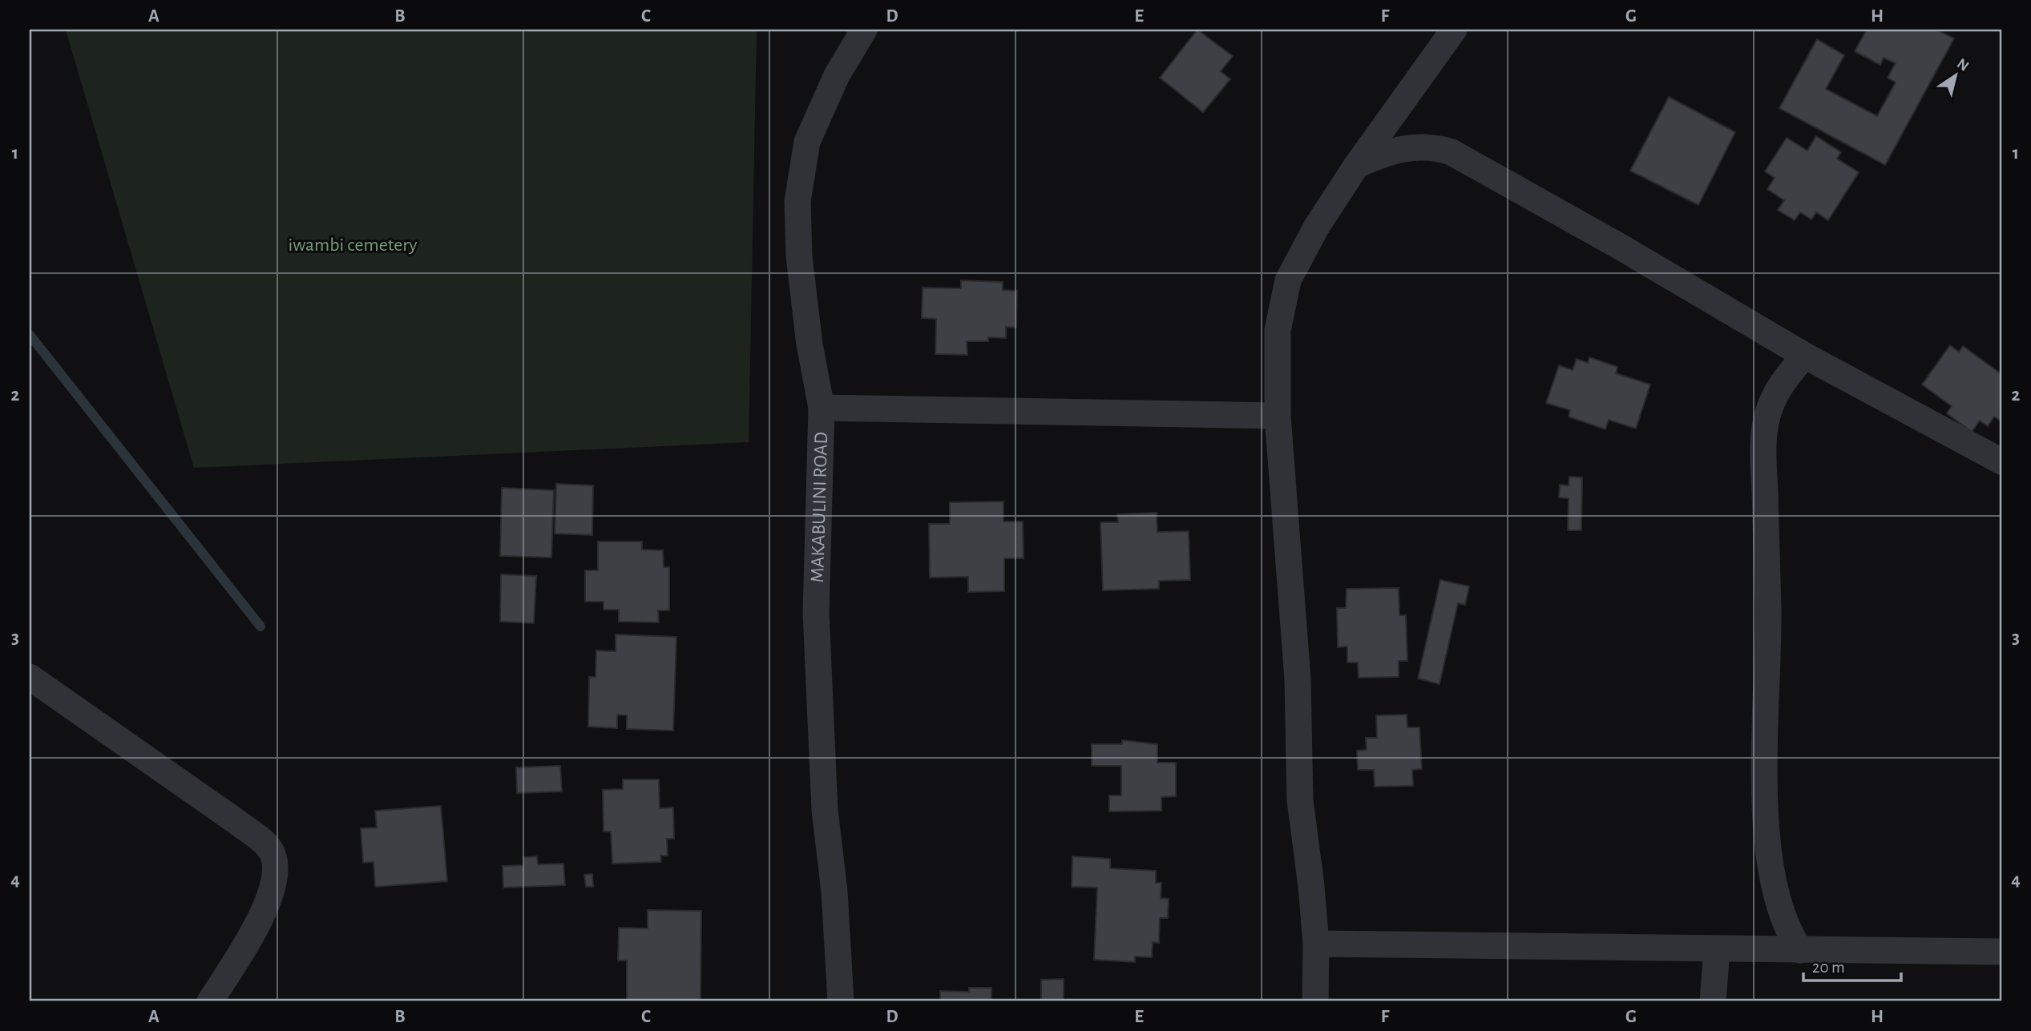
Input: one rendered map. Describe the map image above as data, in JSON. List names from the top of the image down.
{
  "streets": {
    "street": ["MAKABULINI ROAD"]
  },
  "parks": ["iwambi cemetery"],
  "scale_bar": "20 m",
  "north": "top right",
  "grid": {
    "columns": [
      "A",
      "B",
      "C",
      "D",
      "E",
      "F",
      "G",
      "H"
    ],
    "rows": [
      "1",
      "2",
      "3",
      "4"
    ]
  }
}
